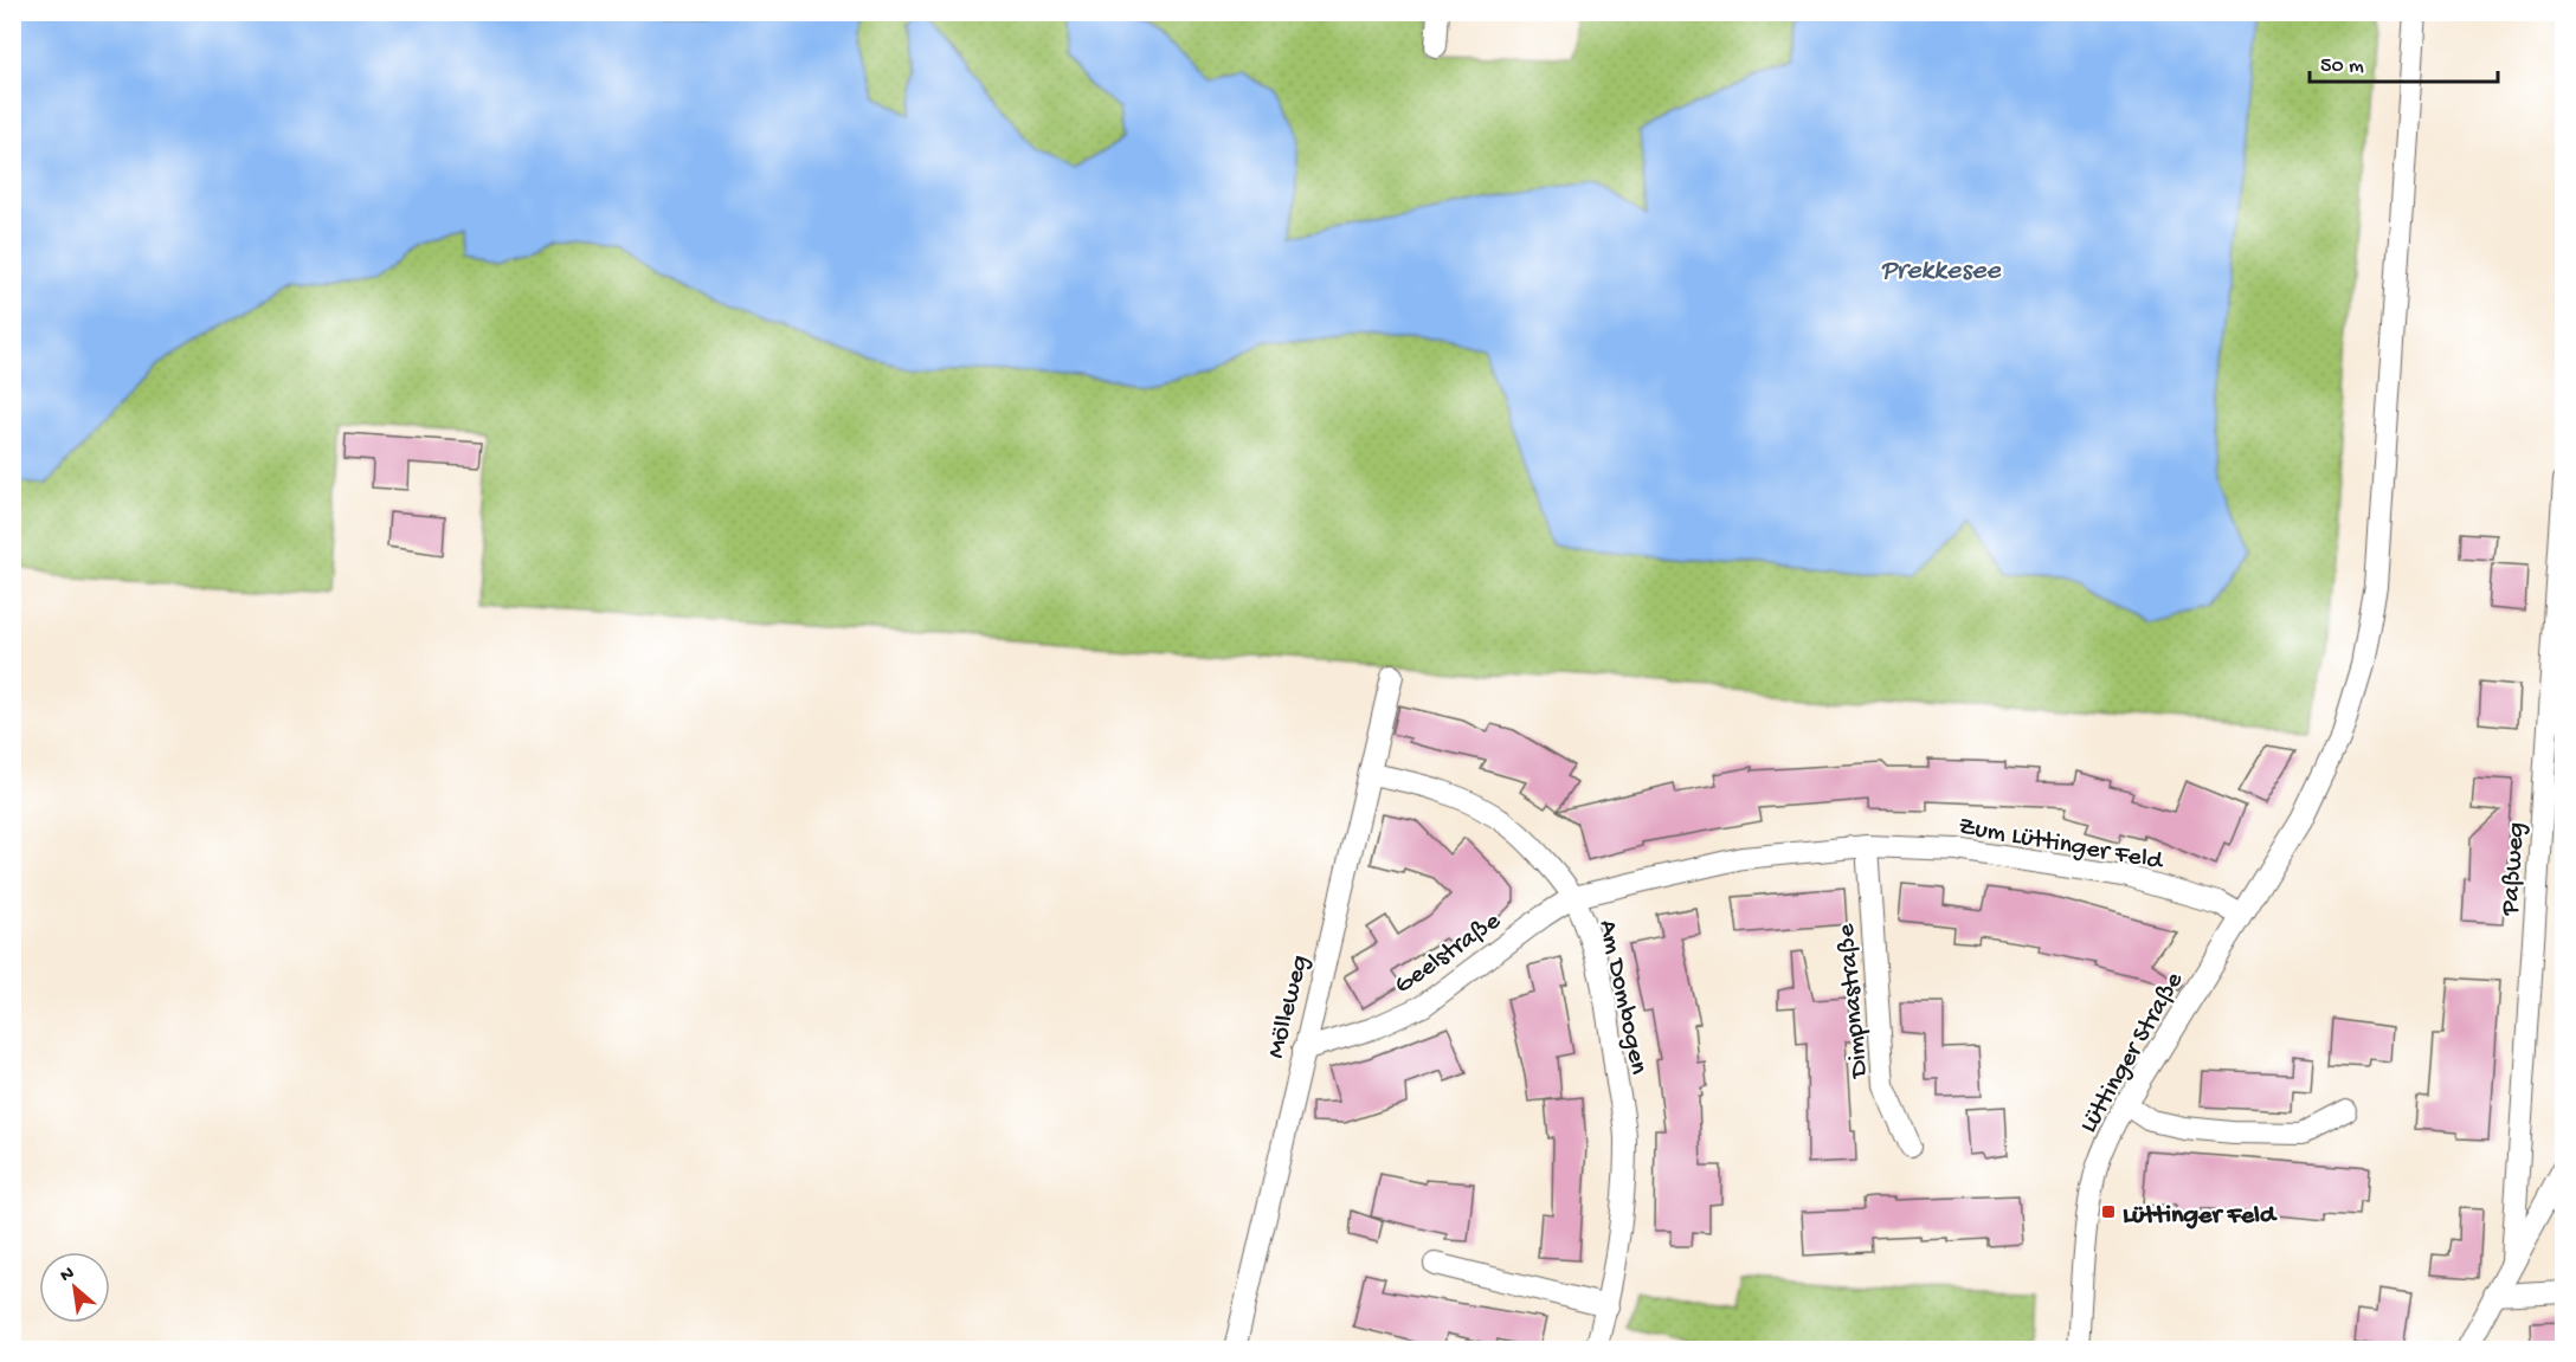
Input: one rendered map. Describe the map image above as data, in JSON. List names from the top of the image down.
{
  "streets": {
    "street": [
      "Zum Lüttinger Feld",
      "Paßweg",
      "Geelstraße",
      "Am Dombogen",
      "Dimpnastraße",
      "Mölleweg",
      "Lüttinger Straße"
    ]
  },
  "crossings": [
    ["Zum Lüttinger Feld", "Geelstraße"],
    ["Zum Lüttinger Feld", "Am Dombogen"],
    ["Zum Lüttinger Feld", "Dimpnastraße"],
    ["Zum Lüttinger Feld", "Lüttinger Straße"],
    ["Geelstraße", "Am Dombogen"],
    ["Geelstraße", "Mölleweg"],
    ["Am Dombogen", "Mölleweg"]
  ],
  "water": ["Prekkesee"],
  "places": {
    "transit": ["Lüttinger Feld"]
  },
  "scale_bar": "50 m",
  "north": "top left"
}
